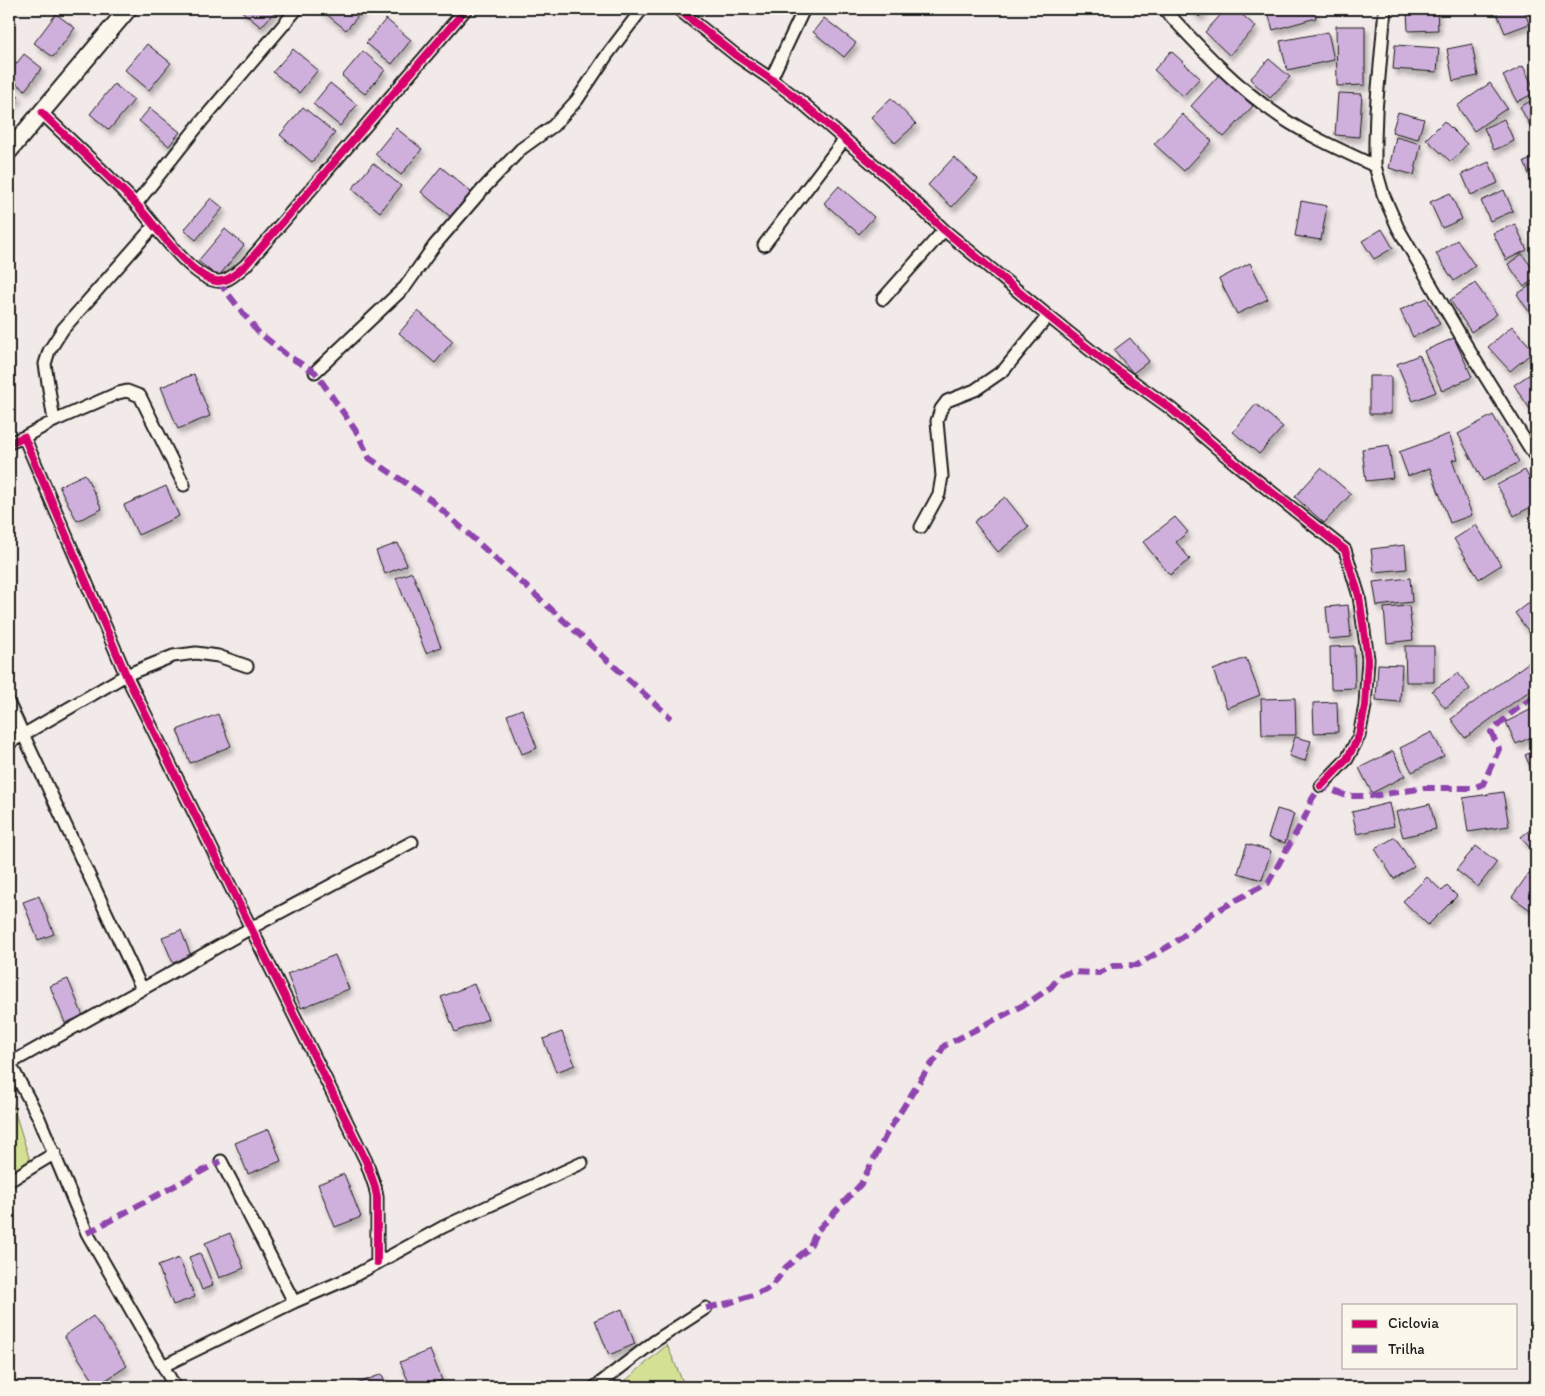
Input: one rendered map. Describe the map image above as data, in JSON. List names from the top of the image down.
{
  "legend": ["Ciclovia", "Trilha"]
}
